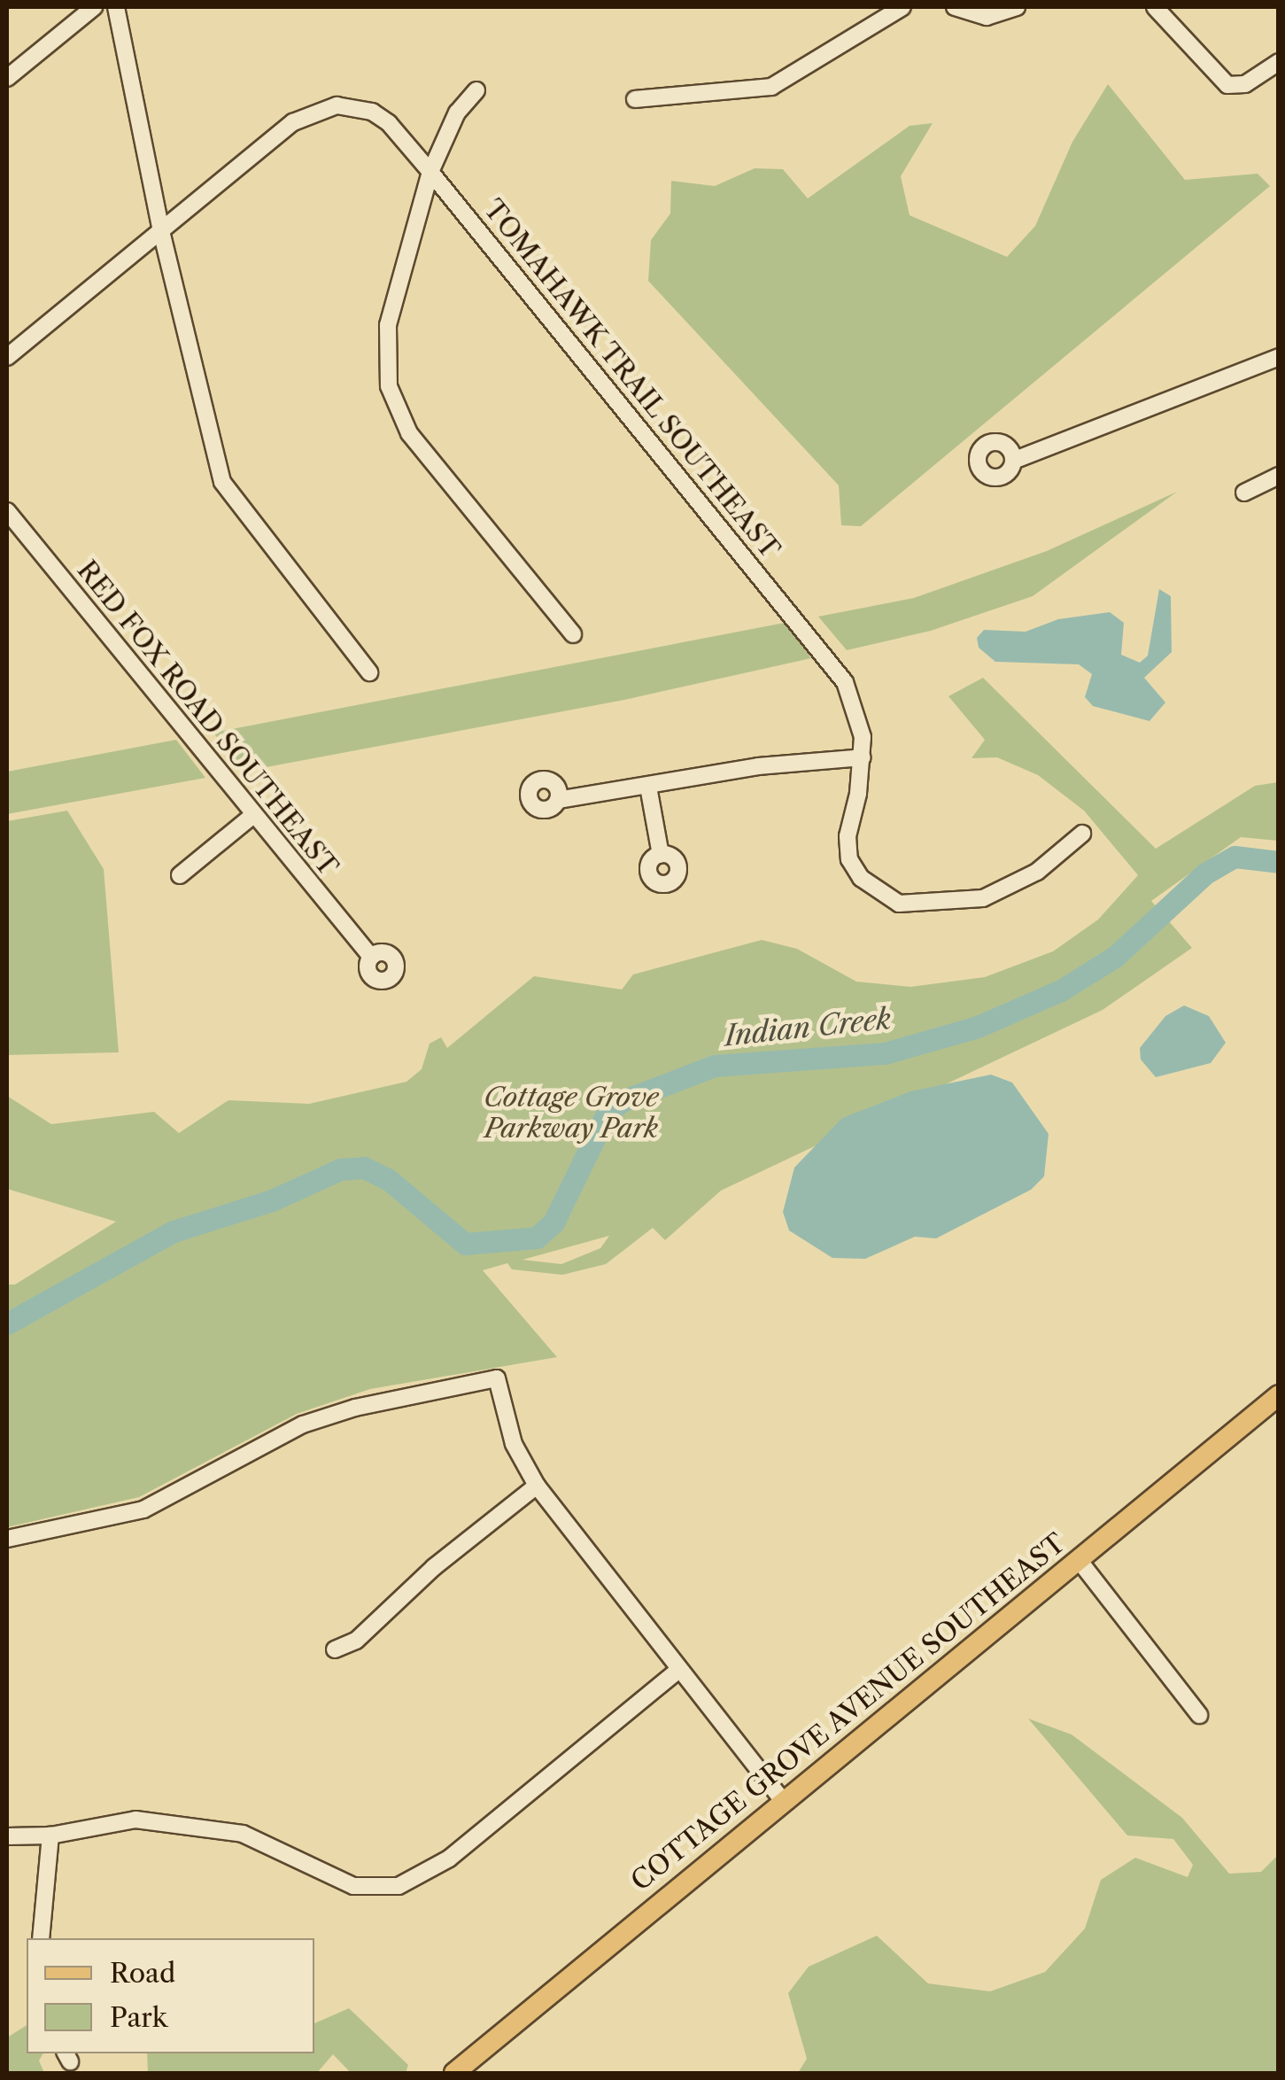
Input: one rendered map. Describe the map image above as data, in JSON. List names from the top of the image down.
{
  "streets": {
    "main road": ["COTTAGE GROVE AVENUE SOUTHEAST"],
    "street": ["TOMAHAWK TRAIL SOUTHEAST", "RED FOX ROAD SOUTHEAST"]
  },
  "water": ["Indian Creek"],
  "parks": ["Cottage Grove Parkway Park"],
  "legend": ["Road", "Park"]
}
